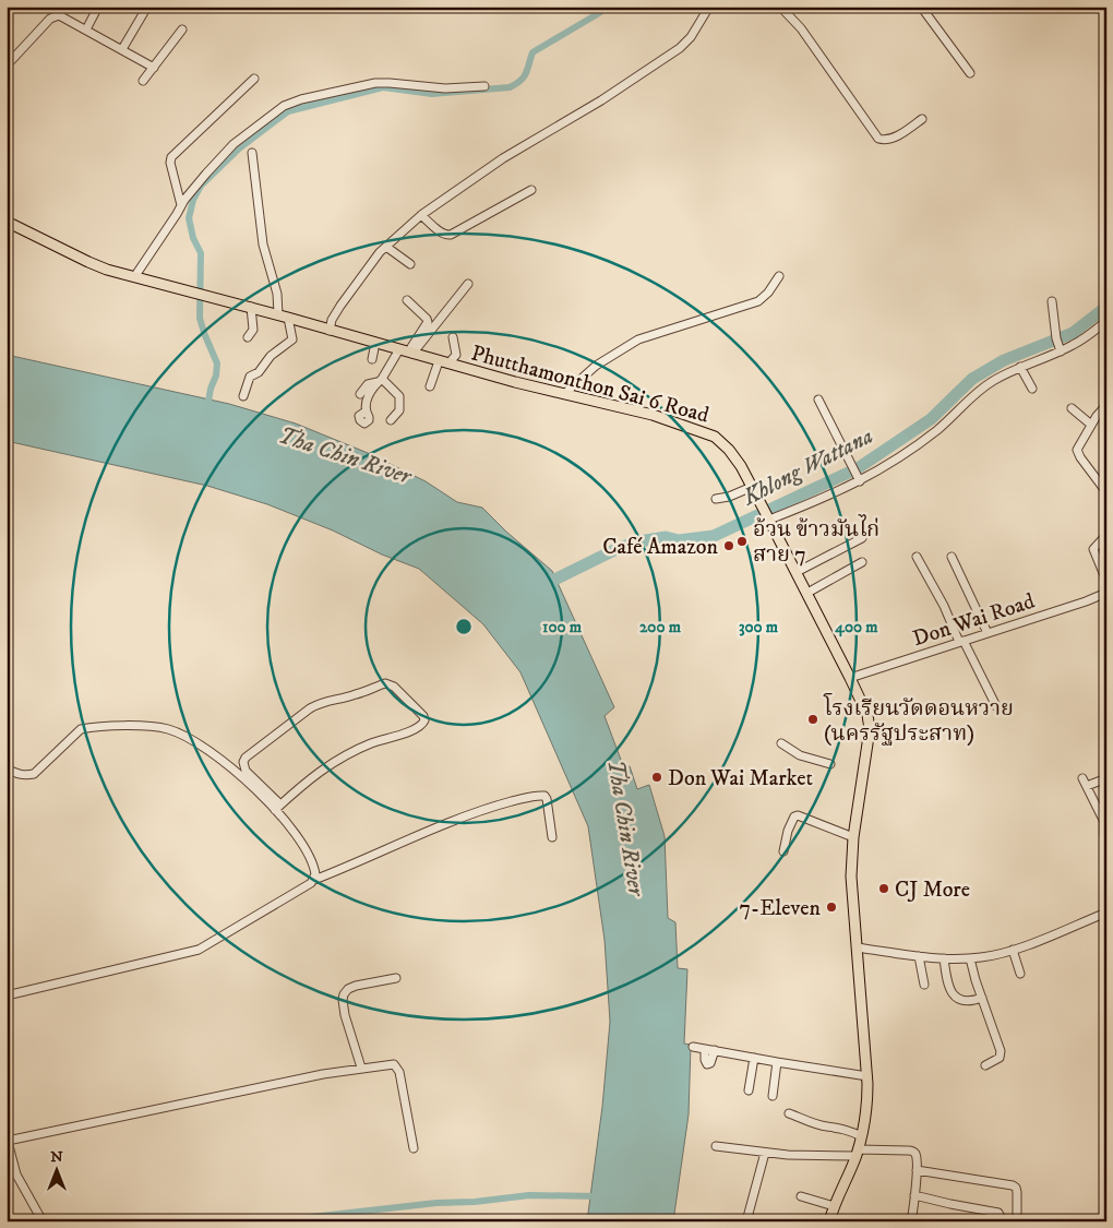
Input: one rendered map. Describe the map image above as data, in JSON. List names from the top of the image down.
{
  "streets": {
    "main road": ["Phutthamonthon Sai 6 Road"],
    "street": ["Don Wai Road"]
  },
  "crossings": [
    ["Phutthamonthon Sai 6 Road", "Don Wai Road"]
  ],
  "water": ["Tha Chin River", "Khlong Wattana"],
  "places": [
    "อ้วน ข้าวมันไก่ สาย 7",
    "Café Amazon",
    "โรงเรียนวัดดอนหวาย (นครรัฐประสาท)",
    "Don Wai Market",
    "CJ More",
    "7-Eleven"
  ],
  "north": "top",
  "rings": [
    "100 m",
    "200 m",
    "300 m",
    "400 m"
  ]
}
